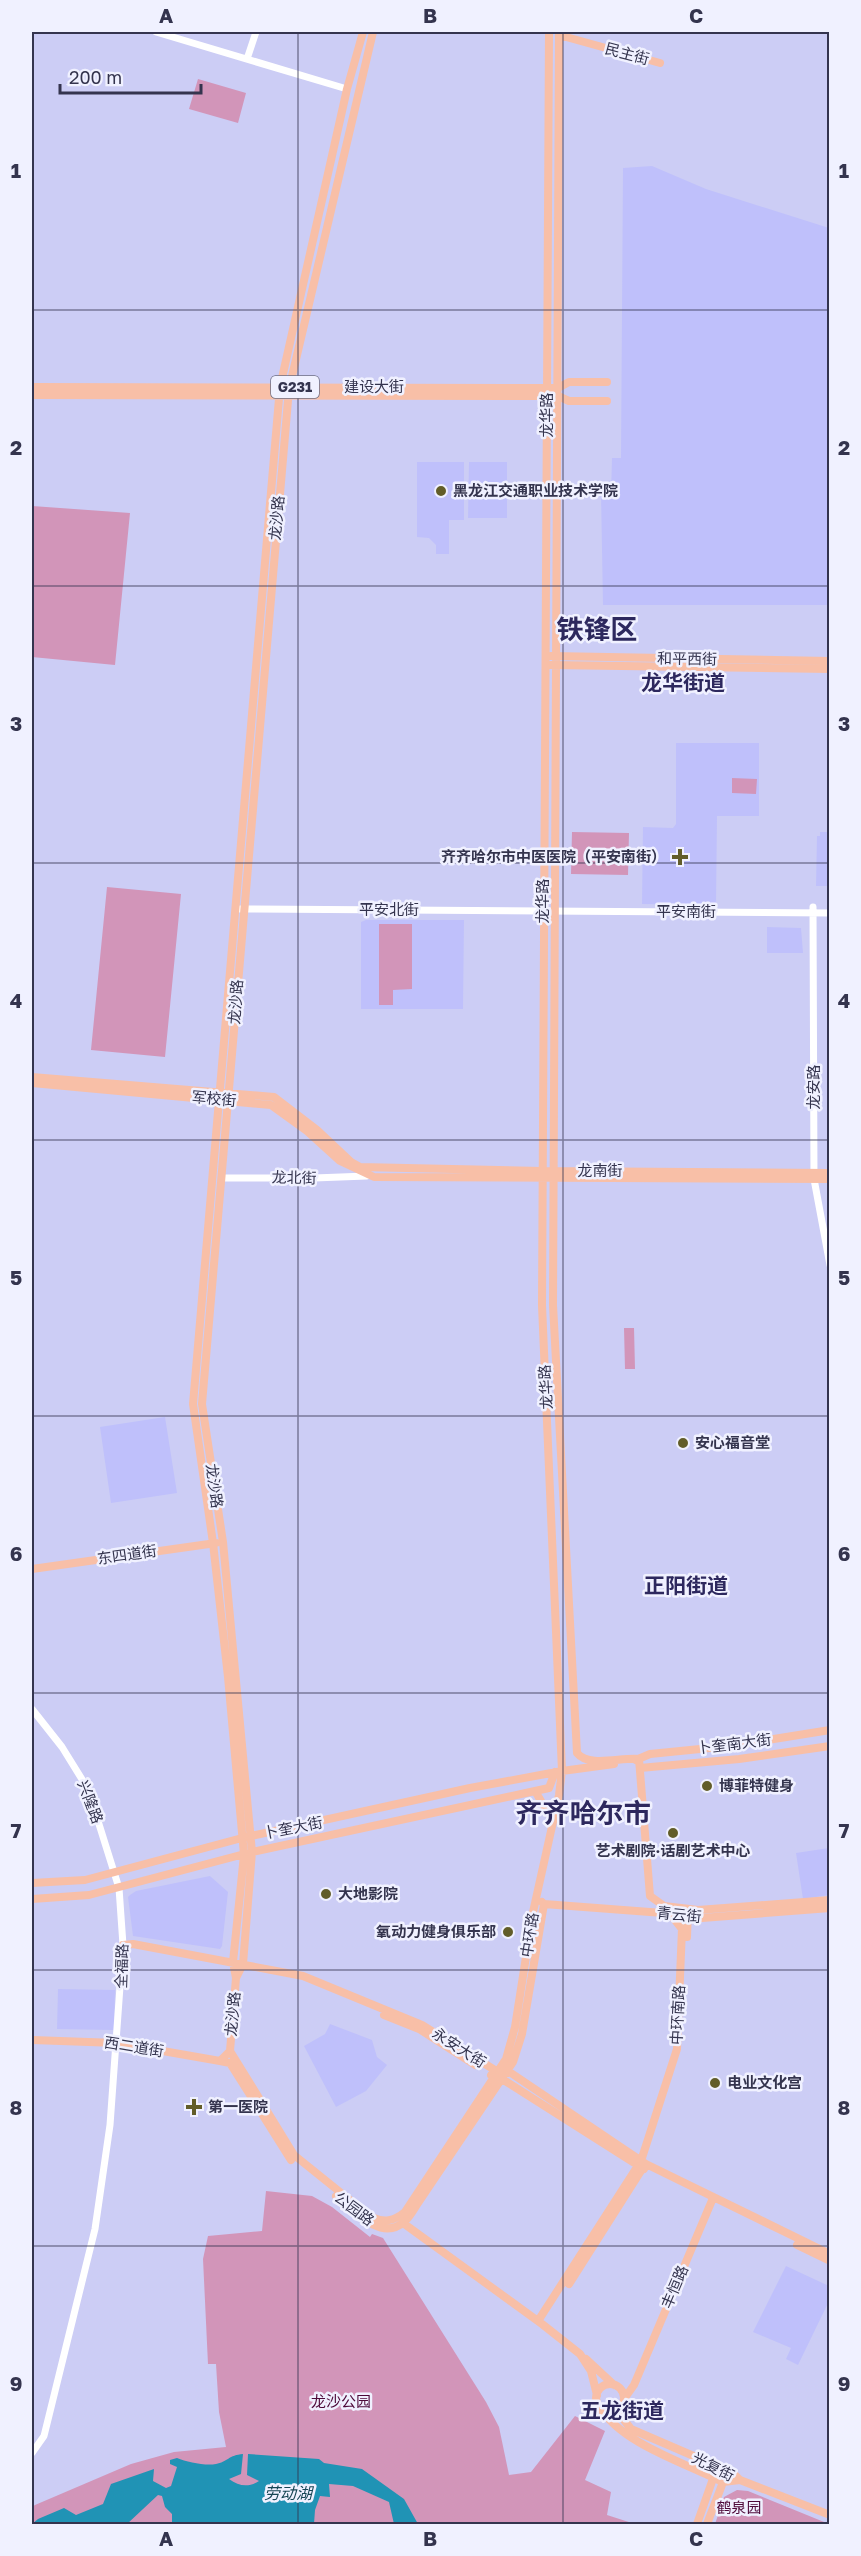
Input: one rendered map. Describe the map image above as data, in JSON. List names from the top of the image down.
{
  "streets": {
    "main road": [
      "民主街",
      "G231",
      "建设大街",
      "龙华路",
      "龙沙路",
      "和平西街",
      "军校街",
      "龙南街",
      "东四道街",
      "卜奎南大街",
      "卜奎大街",
      "青云街",
      "中环路",
      "中环南路",
      "西二道街",
      "永安大街",
      "公园路",
      "丰恒路",
      "光复街"
    ],
    "street": [
      "平安北街",
      "平安南街",
      "龙安路",
      "龙北街",
      "兴隆路",
      "全福路"
    ]
  },
  "crossings": [
    ["民主街", "龙华路"],
    ["建设大街", "龙华路"],
    ["建设大街", "龙沙路"],
    ["龙华路", "和平西街"],
    ["龙华路", "平安北街"],
    ["龙华路", "平安南街"],
    ["龙华路", "龙南街"],
    ["龙华路", "卜奎南大街"],
    ["龙华路", "卜奎大街"],
    ["龙华路", "中环路"],
    ["龙华路", "中环南路"],
    ["龙沙路", "平安北街"],
    ["龙沙路", "军校街"],
    ["龙沙路", "龙北街"],
    ["龙沙路", "东四道街"],
    ["龙沙路", "卜奎大街"],
    ["龙沙路", "永安大街"],
    ["龙沙路", "公园路"],
    ["平安北街", "平安南街"],
    ["平安南街", "龙安路"],
    ["龙安路", "龙南街"],
    ["军校街", "龙南街"],
    ["军校街", "龙北街"],
    ["龙南街", "龙北街"],
    ["卜奎南大街", "中环南路"],
    ["兴隆路", "卜奎大街"],
    ["兴隆路", "全福路"],
    ["卜奎大街", "全福路"],
    ["青云街", "中环路"],
    ["青云街", "中环南路"],
    ["中环路", "永安大街"],
    ["中环路", "公园路"],
    ["全福路", "西二道街"],
    ["全福路", "永安大街"],
    ["中环南路", "永安大街"],
    ["西二道街", "公园路"],
    ["永安大街", "公园路"],
    ["永安大街", "丰恒路"],
    ["丰恒路", "光复街"]
  ],
  "districts": [
    "铁锋区",
    "龙华街道",
    "正阳街道",
    "齐齐哈尔市",
    "五龙街道"
  ],
  "water": ["劳动湖"],
  "parks": ["龙沙公园", "鹤泉园"],
  "places": {
    "other": [
      "黑龙江交通职业技术学院",
      "安心福音堂",
      "博菲特健身",
      "艺术剧院·话剧艺术中心",
      "大地影院",
      "氧动力健身俱乐部",
      "电业文化宫"
    ],
    "health": ["齐齐哈尔市中医医院（平安南街）", "第一医院"]
  },
  "scale_bar": "200 m",
  "grid": {
    "columns": ["A", "B", "C"],
    "rows": [
      "1",
      "2",
      "3",
      "4",
      "5",
      "6",
      "7",
      "8",
      "9"
    ]
  }
}
